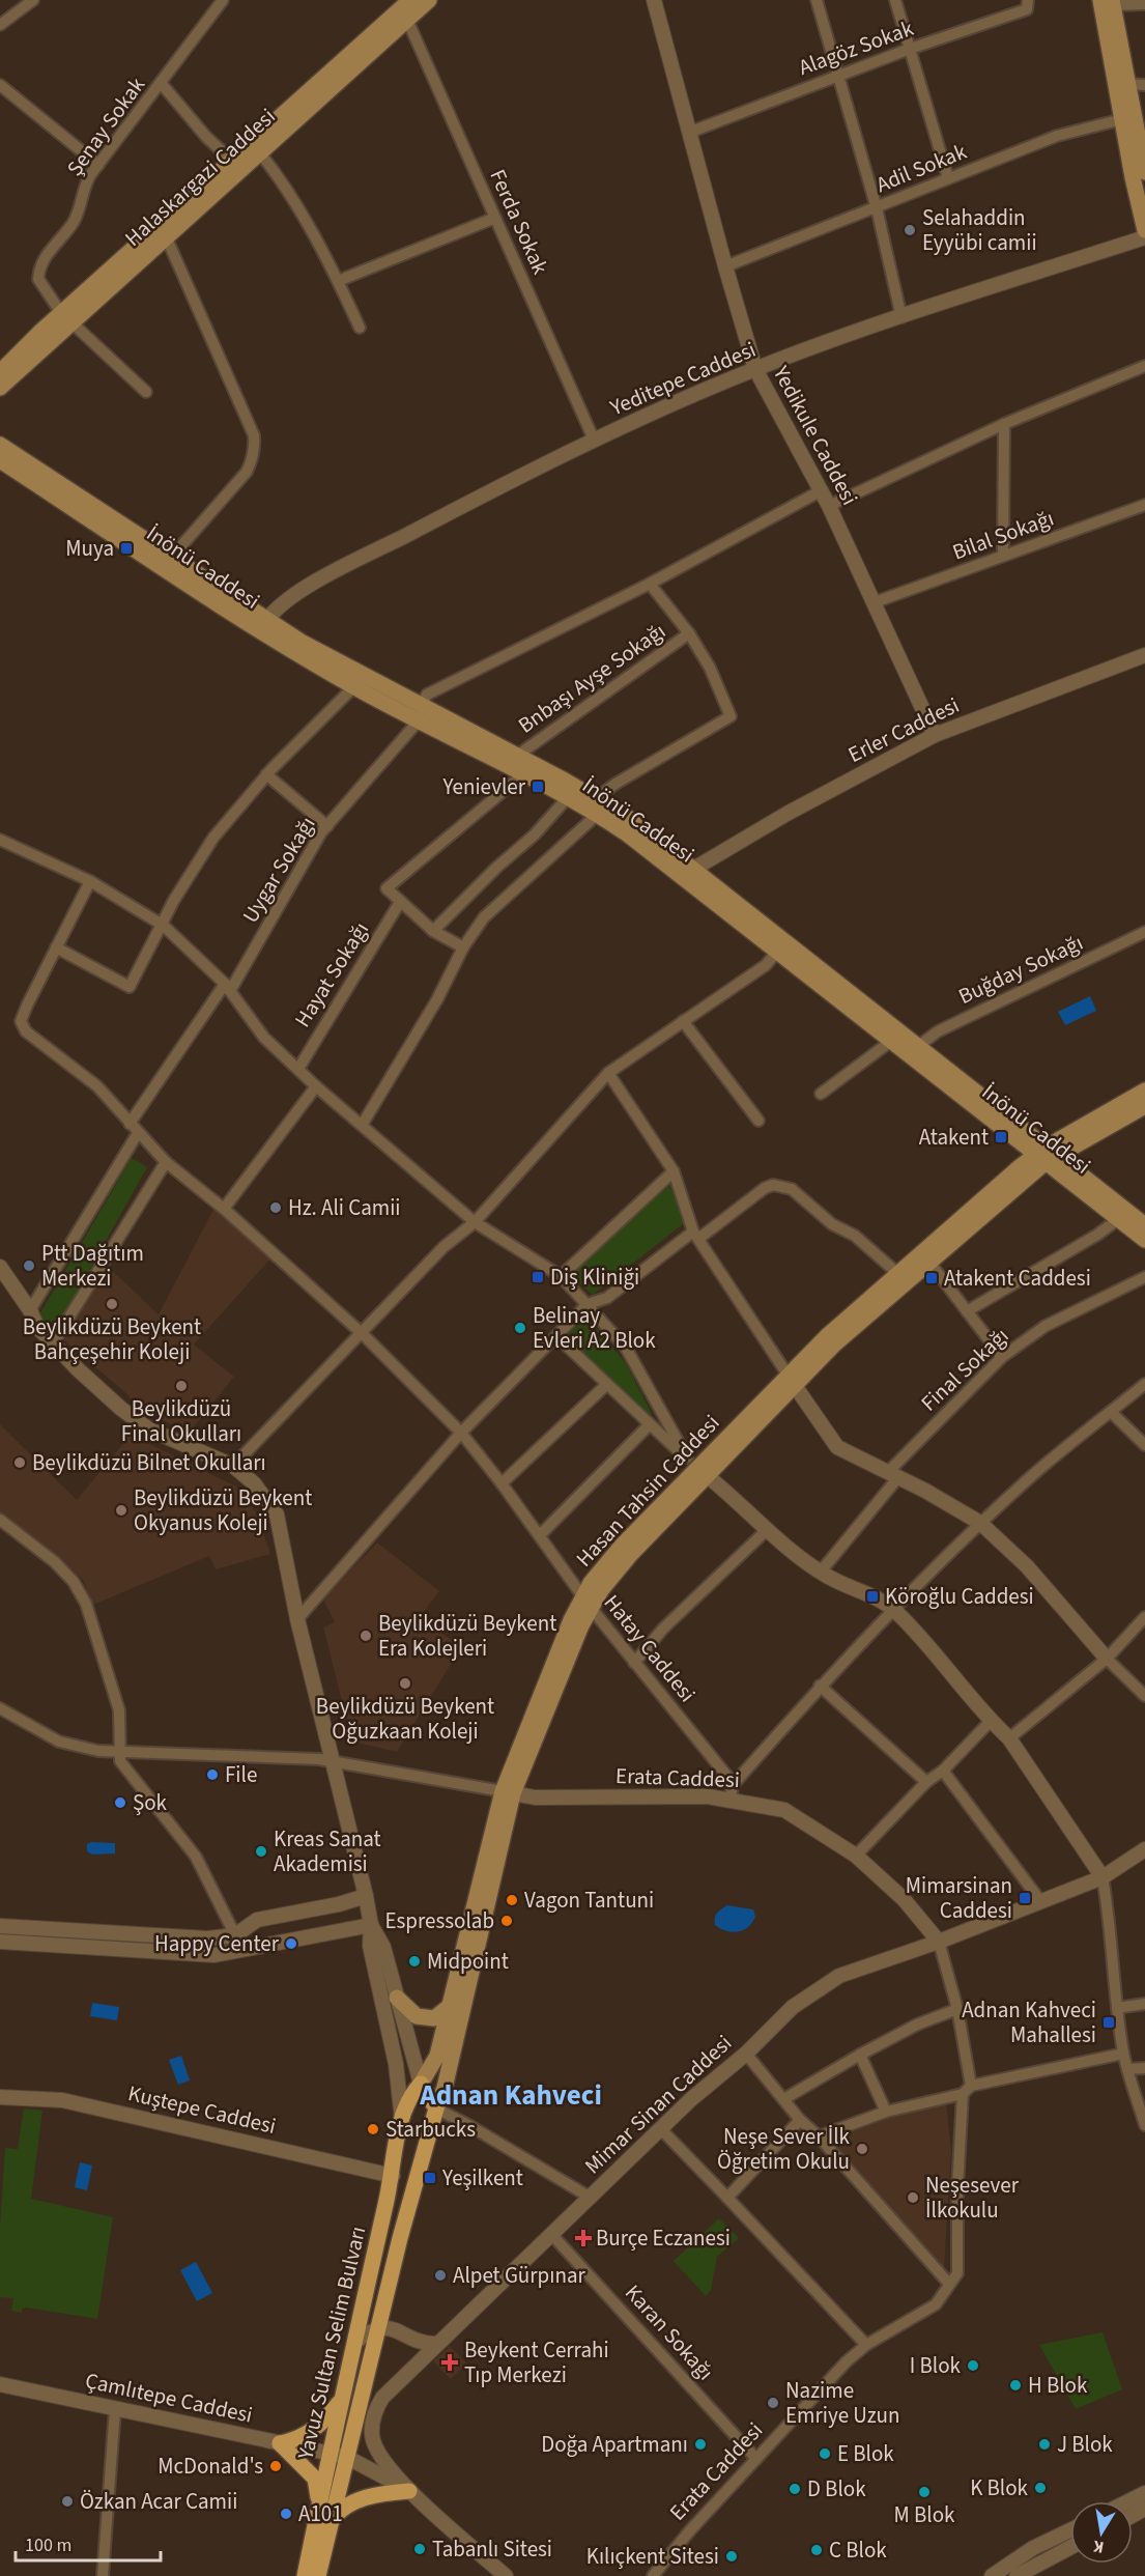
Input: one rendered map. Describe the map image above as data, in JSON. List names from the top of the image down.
{
  "streets": {
    "main road": [
      "Halaskargazi Caddesi",
      "İnönü Caddesi",
      "Hasan Tahsin Caddesi",
      "Yavuz Sultan Selim Bulvarı"
    ],
    "street": [
      "Alagöz Sokak",
      "Şenay Sokak",
      "Adil Sokak",
      "Ferda Sokak",
      "Yeditepe Caddesi",
      "Yedikule Caddesi",
      "Bilal Sokağı",
      "Bnbaşı Ayşe Sokağı",
      "Erler Caddesi",
      "Uygar Sokağı",
      "Buğday Sokağı",
      "Hayat Sokağı",
      "Final Sokağı",
      "Hatay Caddesi",
      "Erata Caddesi",
      "Mimar Sinan Caddesi",
      "Kuştepe Caddesi",
      "Karan Sokağı",
      "Çamlıtepe Caddesi"
    ]
  },
  "crossings": [
    ["Alagöz Sokak", "Yedikule Caddesi"],
    ["Adil Sokak", "Yedikule Caddesi"],
    ["Halaskargazi Caddesi", "Ferda Sokak"],
    ["Ferda Sokak", "Yeditepe Caddesi"],
    ["Yeditepe Caddesi", "Yedikule Caddesi"],
    ["Yedikule Caddesi", "Bilal Sokağı"],
    ["Yedikule Caddesi", "Erler Caddesi"],
    ["Yedikule Caddesi", "Uygar Sokağı"],
    ["İnönü Caddesi", "Bnbaşı Ayşe Sokağı"],
    ["İnönü Caddesi", "Hasan Tahsin Caddesi"],
    ["Bnbaşı Ayşe Sokağı", "Hayat Sokağı"],
    ["Uygar Sokağı", "Hatay Caddesi"],
    ["Hasan Tahsin Caddesi", "Hatay Caddesi"],
    ["Hasan Tahsin Caddesi", "Erata Caddesi"],
    ["Hasan Tahsin Caddesi", "Yavuz Sultan Selim Bulvarı"],
    ["Erata Caddesi", "Mimar Sinan Caddesi"],
    ["Erata Caddesi", "Karan Sokağı"],
    ["Mimar Sinan Caddesi", "Karan Sokağı"],
    ["Kuştepe Caddesi", "Yavuz Sultan Selim Bulvarı"],
    ["Yavuz Sultan Selim Bulvarı", "Çamlıtepe Caddesi"]
  ],
  "districts": ["Adnan Kahveci"],
  "places": {
    "other": [
      "Selahaddin Eyyübi camii",
      "Hz. Ali Camii",
      "Ptt Dağıtım Merkezi",
      "Beylikdüzü Beykent Bahçeşehir Koleji",
      "Belinay Evleri A2 Blok",
      "Beylikdüzü Final Okulları",
      "Beylikdüzü Bilnet Okulları",
      "Beylikdüzü Beykent Okyanus Koleji",
      "Beylikdüzü Beykent Era Kolejleri",
      "Beylikdüzü Beykent Oğuzkaan Koleji",
      "File",
      "Şok",
      "Kreas Sanat Akademisi",
      "Vagon Tantuni",
      "Espressolab",
      "Happy Center",
      "Midpoint",
      "Starbucks",
      "Neşe Sever İlk Öğretim Okulu",
      "Neşesever İlkokulu",
      "Alpet Gürpınar",
      "I Blok",
      "H Blok",
      "Nazime Emriye Uzun",
      "Doğa Apartmanı",
      "J Blok",
      "E Blok",
      "McDonald's",
      "K Blok",
      "D Blok",
      "M Blok",
      "Özkan Acar Camii",
      "A101",
      "Tabanlı Sitesi",
      "C Blok",
      "Kılıçkent Sitesi"
    ],
    "transit": [
      "Muya",
      "Yenievler",
      "Atakent",
      "Diş Kliniği",
      "Atakent Caddesi",
      "Köroğlu Caddesi",
      "Mimarsinan Caddesi",
      "Adnan Kahveci Mahallesi",
      "Yeşilkent"
    ],
    "health": ["Burçe Eczanesi", "Beykent Cerrahi Tıp Merkezi"]
  },
  "scale_bar": "100 m",
  "north": "bottom"
}
